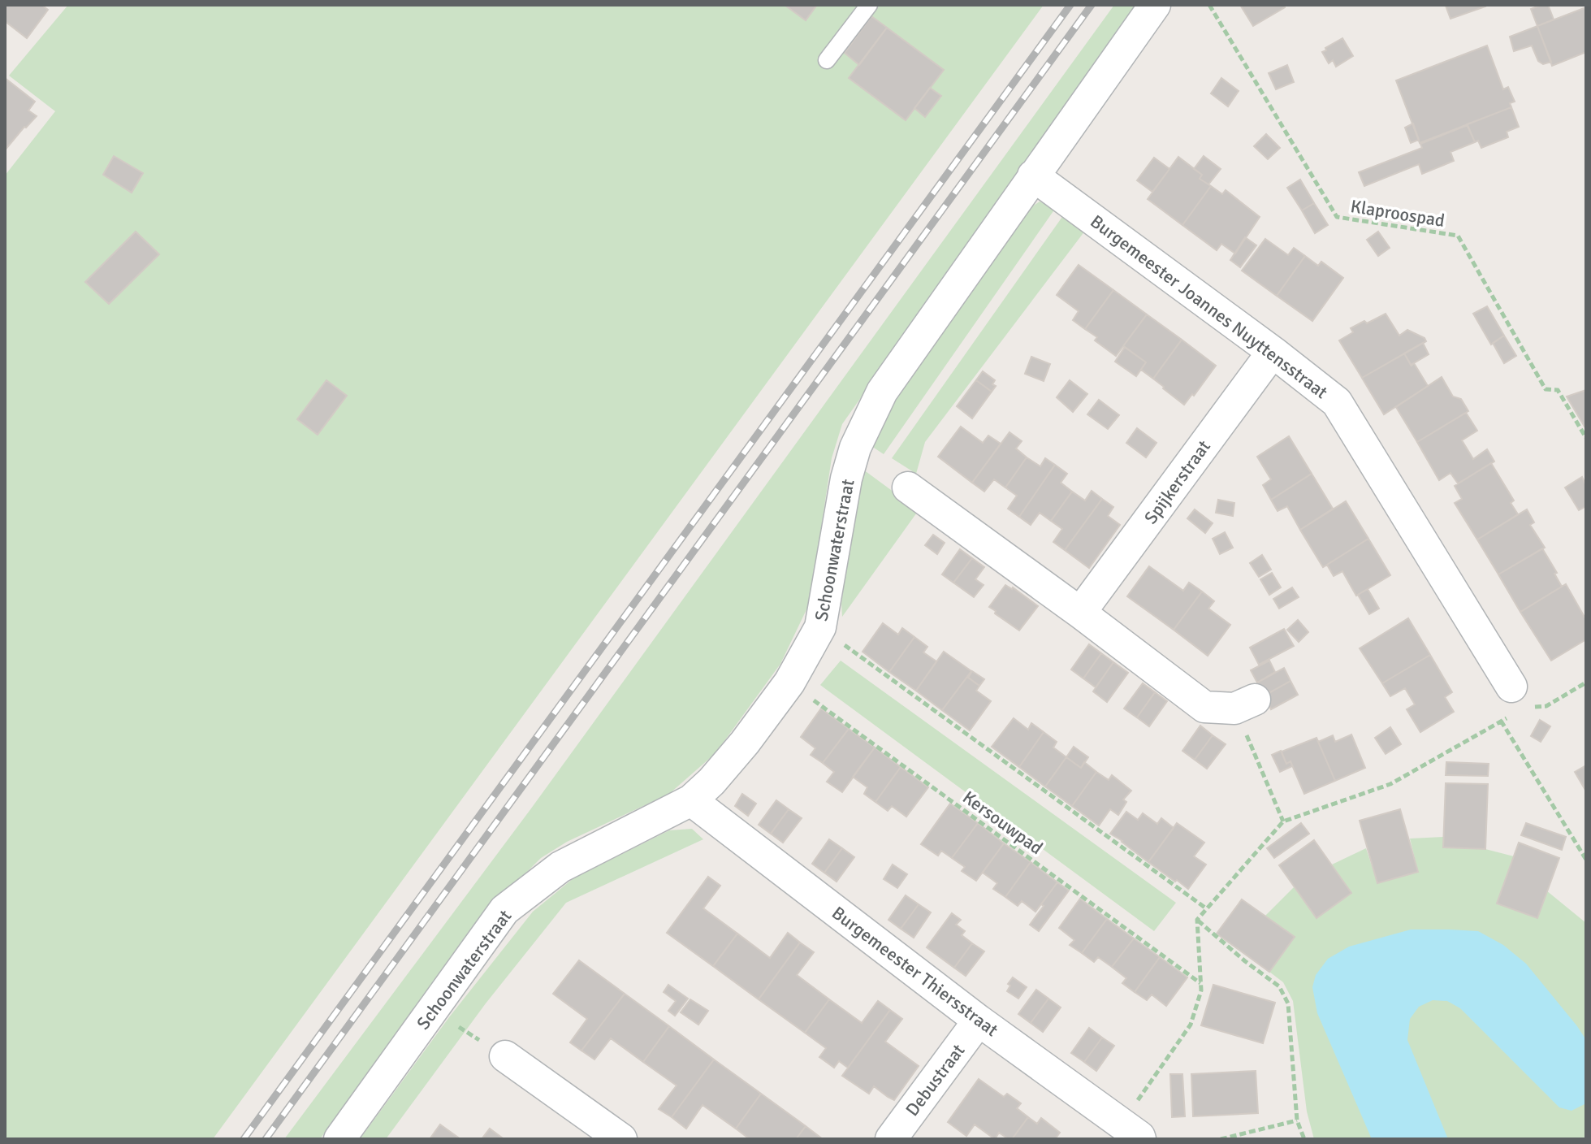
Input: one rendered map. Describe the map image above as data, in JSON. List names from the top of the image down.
{
  "streets": {
    "street": [
      "Burgemeester Joannes Nuyttensstraat",
      "Spijkerstraat",
      "Schoonwaterstraat",
      "Burgemeester Thiersstraat",
      "Debustraat"
    ],
    "path": ["Klaproospad", "Kersouwpad"]
  },
  "crossings": [
    ["Burgemeester Joannes Nuyttensstraat", "Spijkerstraat"],
    ["Burgemeester Joannes Nuyttensstraat", "Schoonwaterstraat"],
    ["Schoonwaterstraat", "Kersouwpad"],
    ["Schoonwaterstraat", "Burgemeester Thiersstraat"],
    ["Burgemeester Thiersstraat", "Debustraat"]
  ]
}
